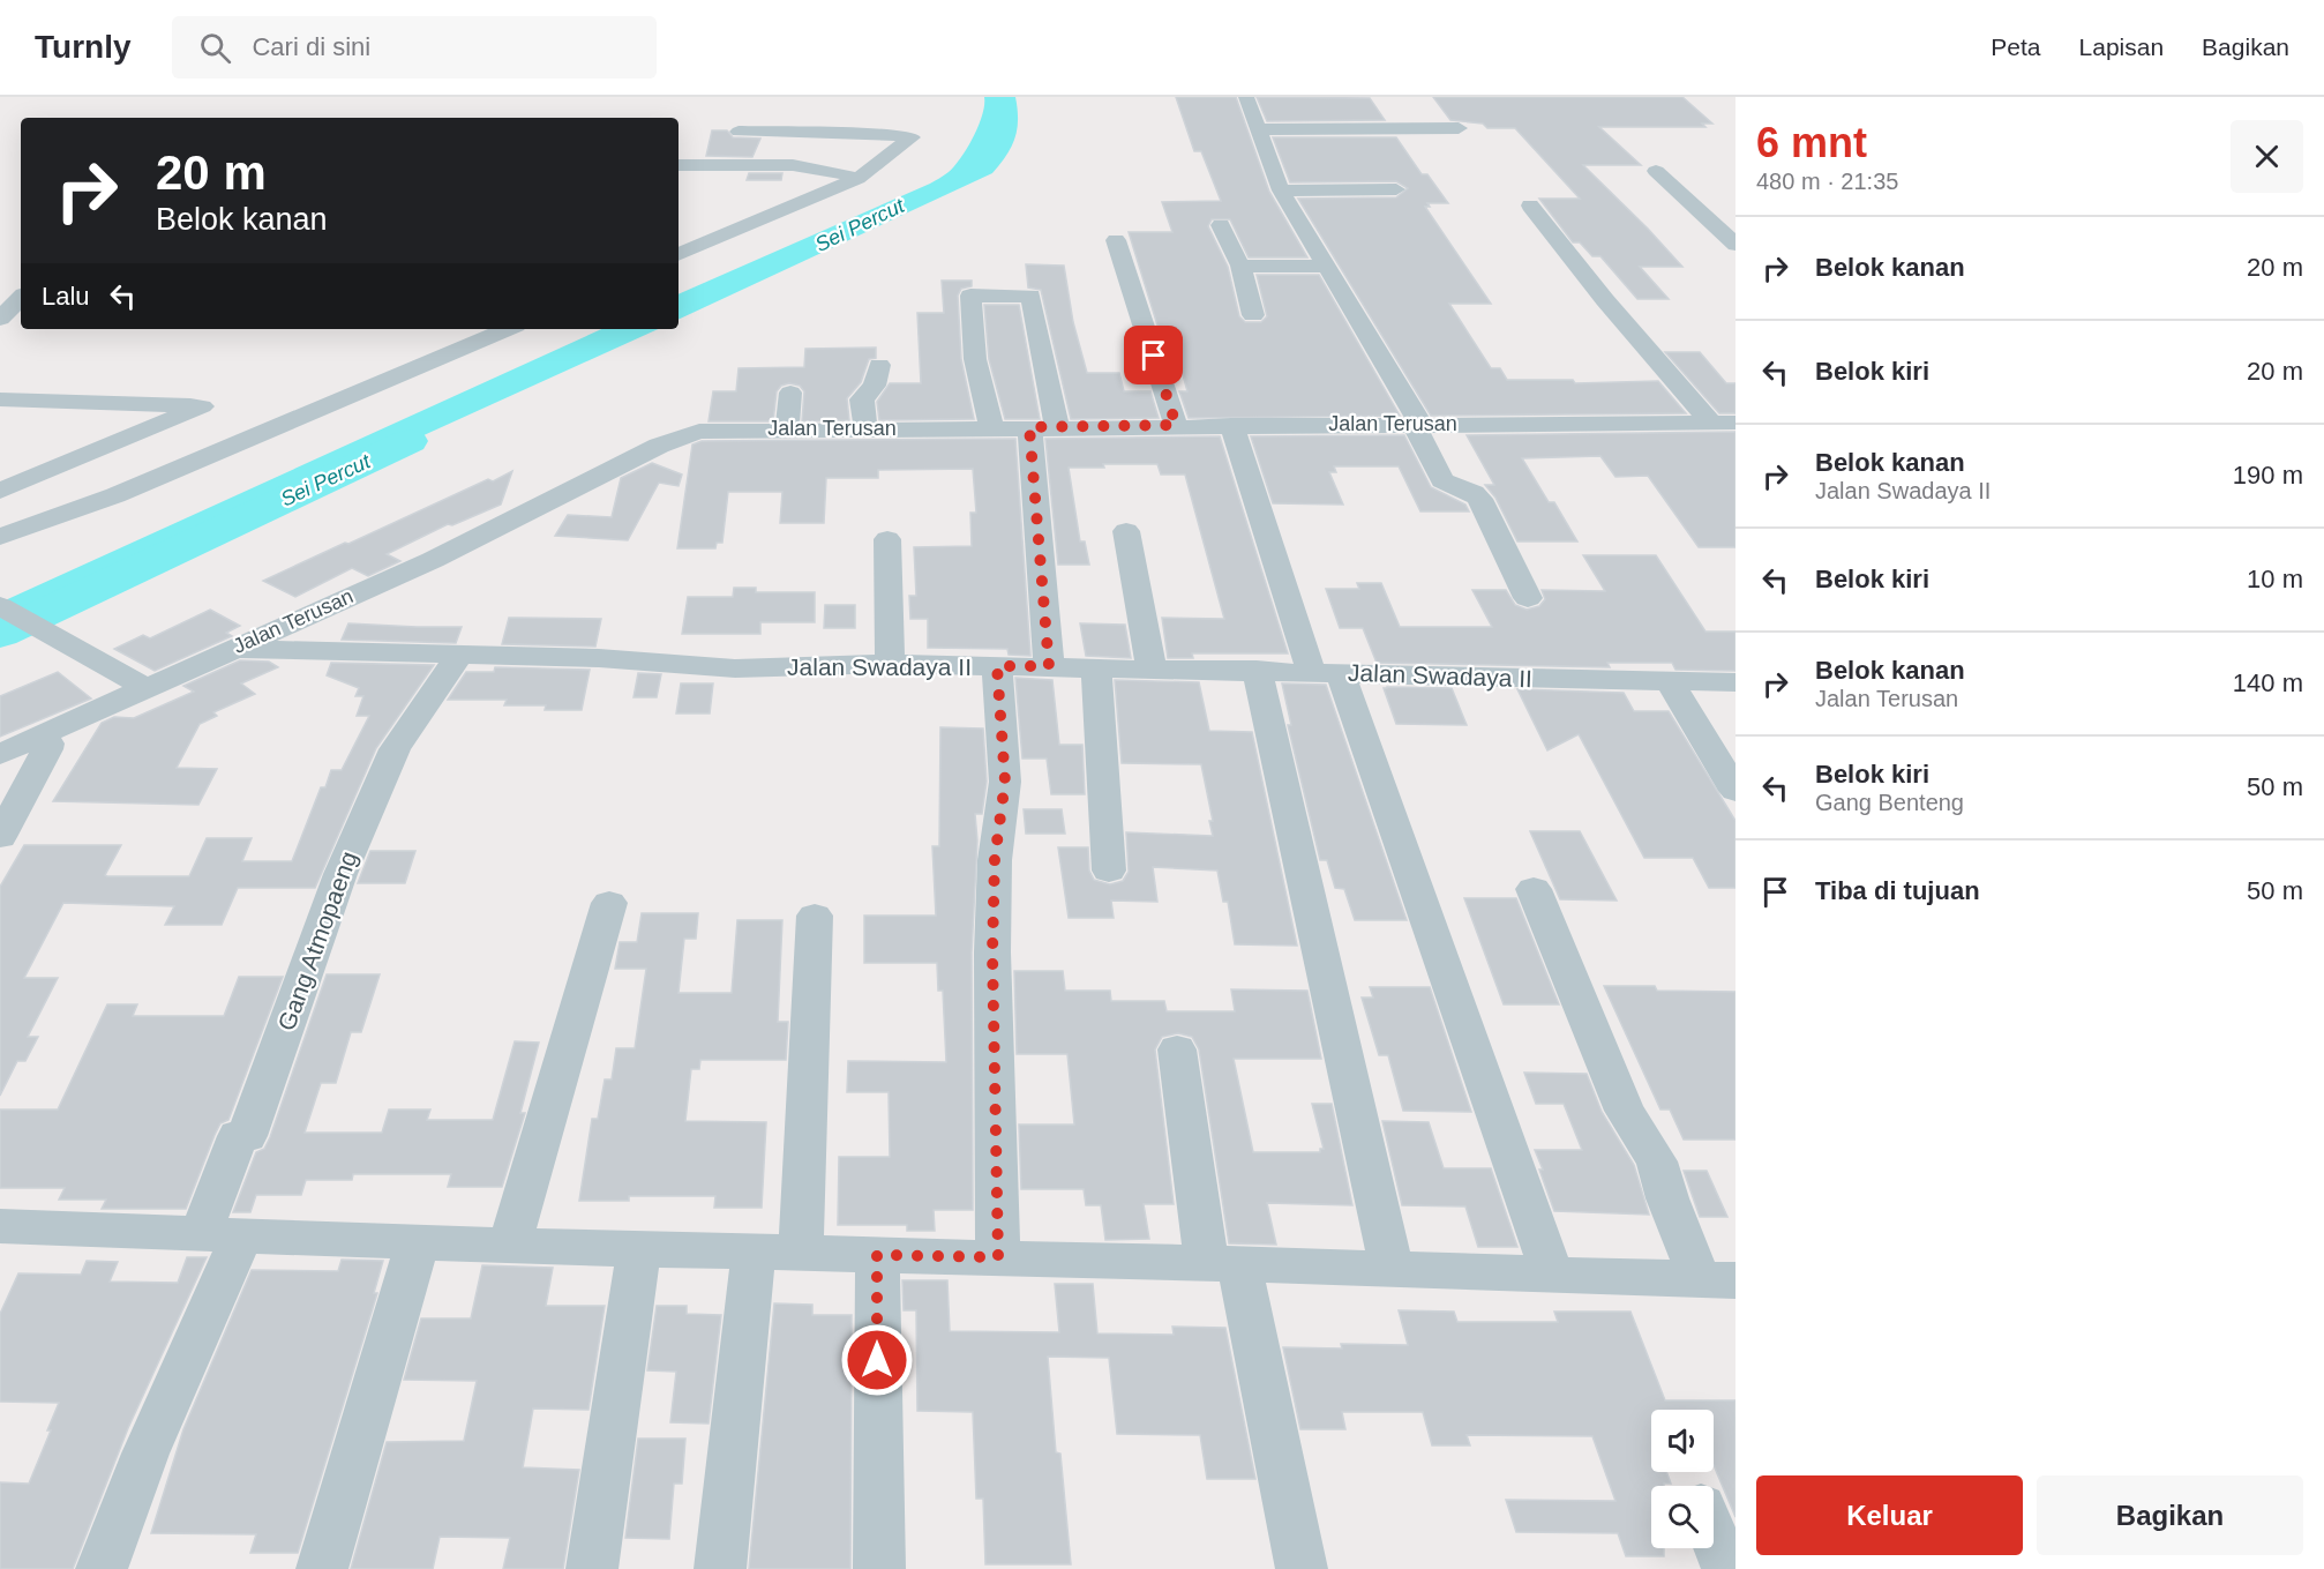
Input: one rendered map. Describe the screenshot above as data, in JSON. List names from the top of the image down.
{
  "streets": {
    "street": ["Jalan Terusan", "Jalan Swadaya II", "Gang Atmopaeng"]
  },
  "crossings": [
    ["Jalan Terusan", "Jalan Swadaya II"],
    ["Jalan Swadaya II", "Gang Atmopaeng"]
  ],
  "water": ["Sei Percut"],
  "page": {
    "header": "Turnly",
    "search": "Cari di sini",
    "nav": ["Peta", "Lapisan", "Bagikan"],
    "heading": ["6 mnt", "480 m · 21:35"],
    "turn": ["20 m", "Belok kanan"],
    "list": [
      {
        "name": "Belok kanan",
        "value": "20 m"
      },
      {
        "name": "Belok kiri",
        "value": "20 m"
      },
      {
        "name": "Belok kanan",
        "note": "Jalan Swadaya II",
        "value": "190 m"
      },
      {
        "name": "Belok kiri",
        "value": "10 m"
      },
      {
        "name": "Belok kanan",
        "note": "Jalan Terusan",
        "value": "140 m"
      },
      {
        "name": "Belok kiri",
        "note": "Gang Benteng",
        "value": "50 m"
      },
      {
        "name": "Tiba di tujuan",
        "value": "50 m"
      }
    ],
    "then": "Lalu",
    "buttons": ["Keluar", "Bagikan"]
  }
}
